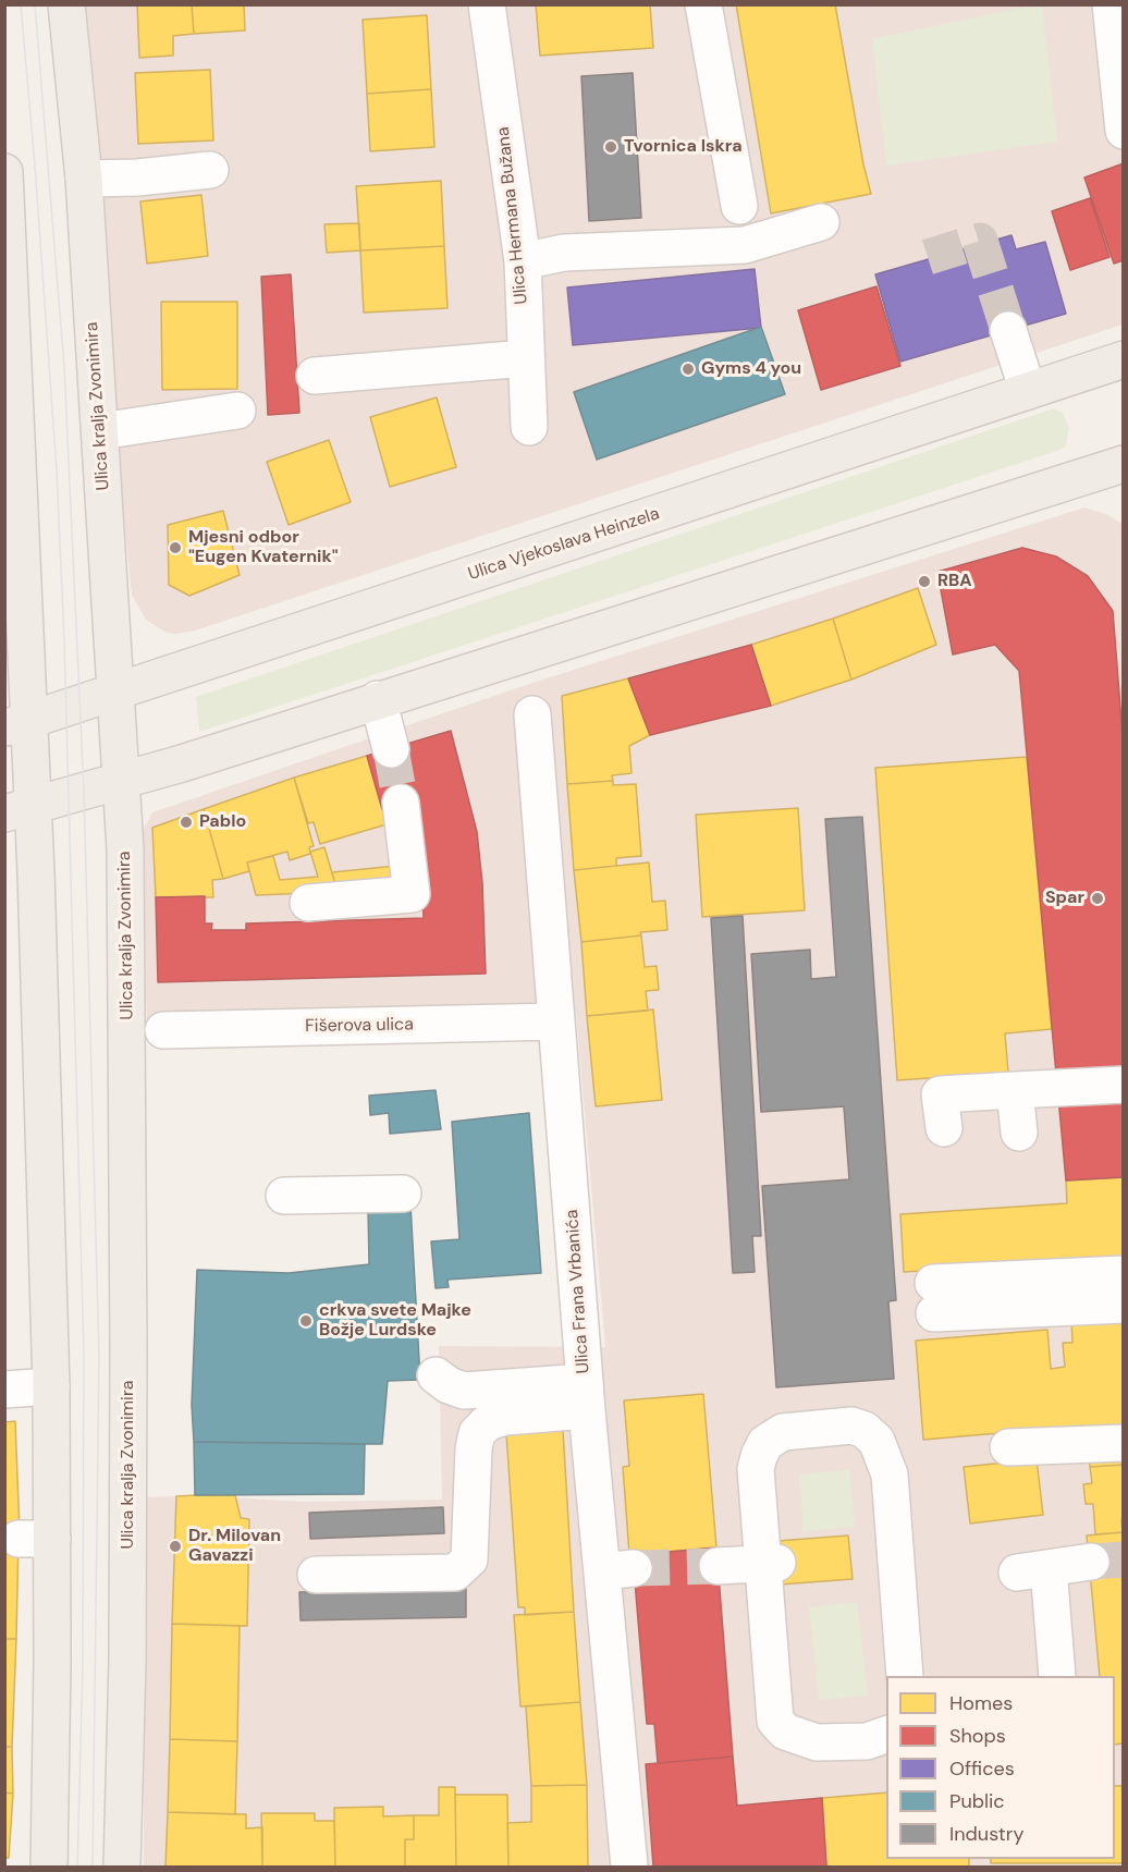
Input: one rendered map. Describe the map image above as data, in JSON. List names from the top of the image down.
{
  "streets": {
    "main road": ["Ulica kralja Zvonimira", "Ulica Vjekoslava Heinzela"],
    "street": ["Ulica Hermana Bužana", "Fišerova ulica", "Ulica Frana Vrbanića"]
  },
  "crossings": [
    ["Ulica kralja Zvonimira", "Ulica Vjekoslava Heinzela"],
    ["Fišerova ulica", "Ulica Frana Vrbanića"]
  ],
  "places": [
    "Tvornica Iskra",
    "Gyms 4 you",
    "Mjesni odbor \"Eugen Kvaternik\"",
    "RBA",
    "Pablo",
    "Spar",
    "crkva svete Majke Božje Lurdske",
    "Dr. Milovan Gavazzi"
  ],
  "legend": [
    "Homes",
    "Shops",
    "Offices",
    "Public",
    "Industry"
  ]
}
